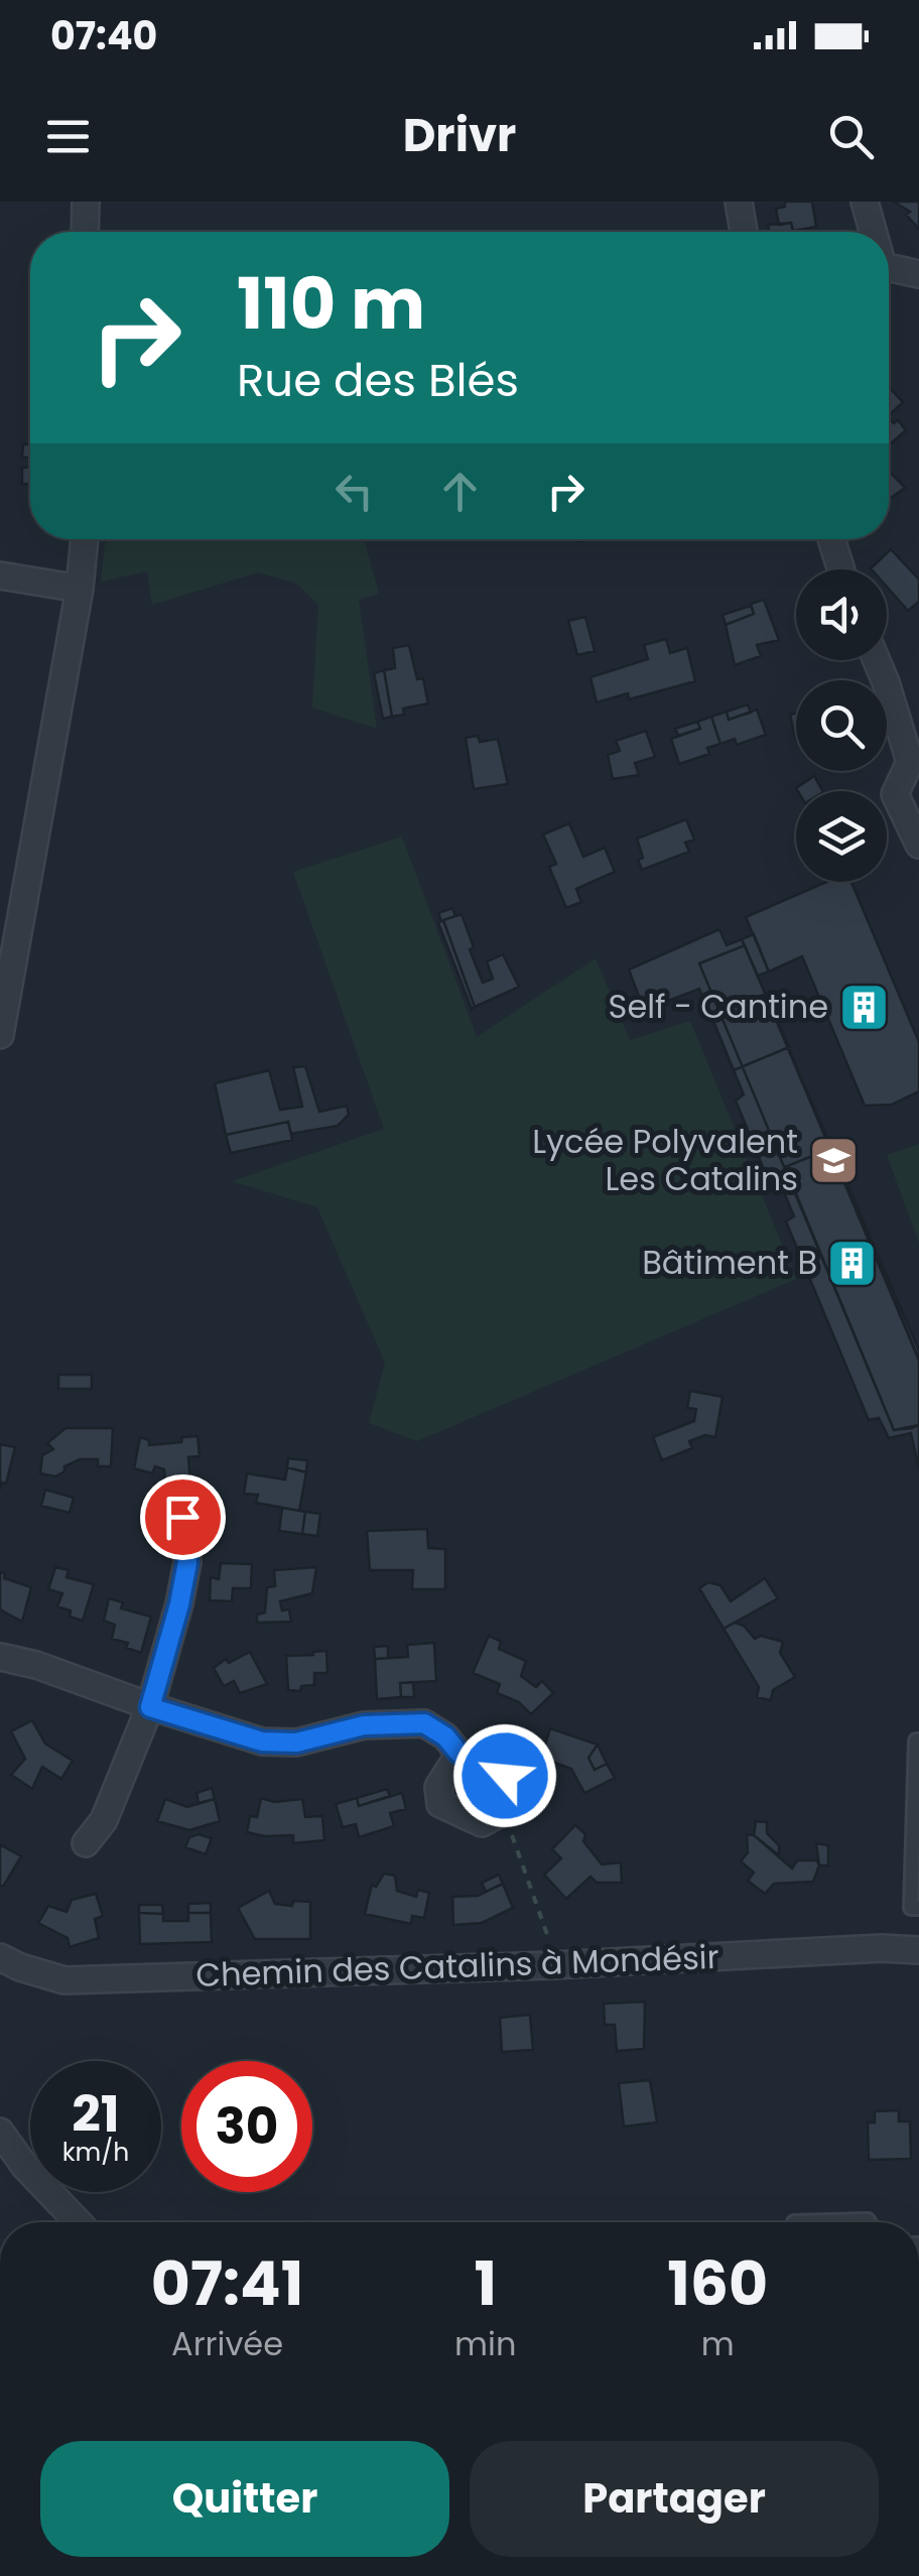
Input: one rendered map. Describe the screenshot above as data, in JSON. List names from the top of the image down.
{
  "streets": {
    "street": ["Chemin des Catalins à Mondésir"]
  },
  "places": {
    "building": ["Self - Cantine", "Bâtiment B"],
    "school or university": ["Lycée Polyvalent Les Catalins"]
  },
  "page": {
    "status": "07:40",
    "header": "Drivr",
    "turn": ["110 m", "Rue des Blés"],
    "speed": "21 km/h",
    "limit": "30",
    "eta": [
      "07:41",
      "Arrivée",
      "1",
      "min",
      "160",
      "m"
    ],
    "buttons": ["Quitter", "Partager"]
  }
}
